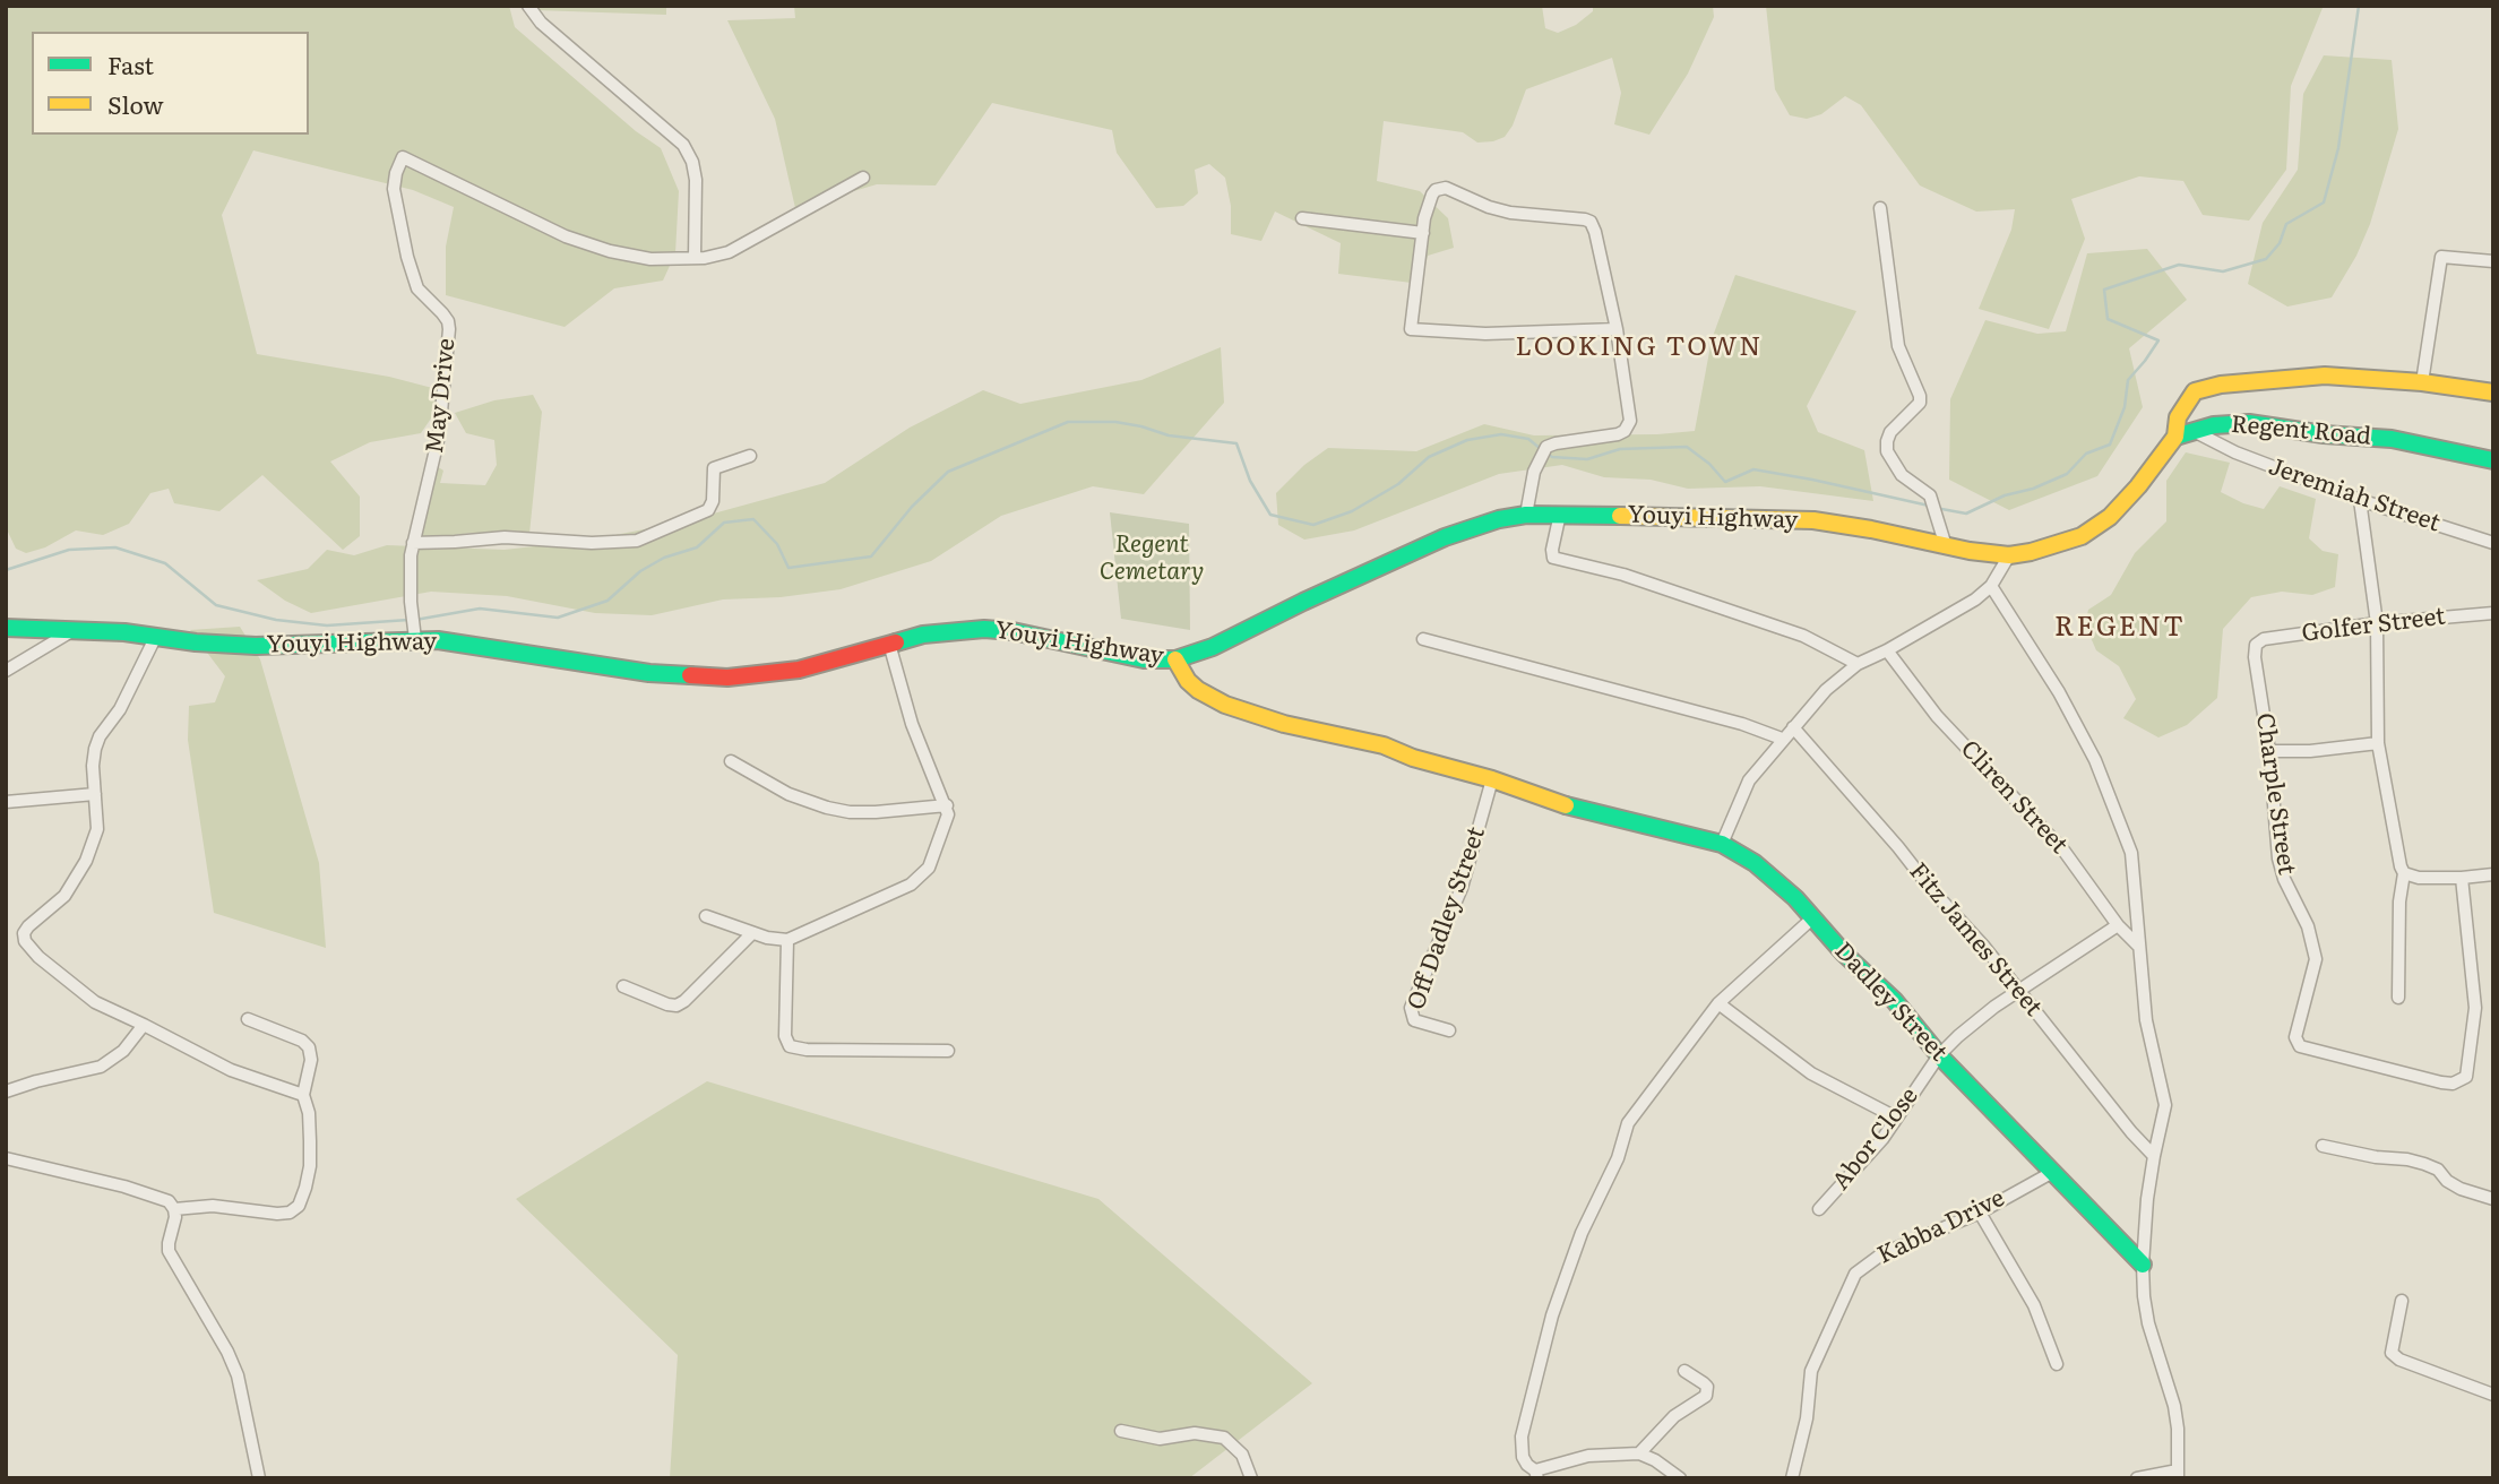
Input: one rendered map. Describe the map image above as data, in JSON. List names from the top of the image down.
{
  "streets": {
    "main road": ["Regent Road", "Youyi Highway", "Dadley Street"],
    "street": [
      "May Drive",
      "Jeremiah Street",
      "Golfer Street",
      "Charple Street",
      "Cliren Street",
      "Off Dadley Street",
      "Fitz James Street",
      "Abor Close",
      "Kabba Drive"
    ]
  },
  "crossings": [
    ["May Drive", "Youyi Highway"],
    ["Regent Road", "Jeremiah Street"],
    ["Regent Road", "Youyi Highway"],
    ["Youyi Highway", "Dadley Street"],
    ["Golfer Street", "Charple Street"],
    ["Cliren Street", "Abor Close"],
    ["Off Dadley Street", "Dadley Street"],
    ["Fitz James Street", "Abor Close"],
    ["Dadley Street", "Abor Close"],
    ["Dadley Street", "Kabba Drive"]
  ],
  "districts": ["LOOKING TOWN", "REGENT"],
  "parks": ["Regent Cemetary"],
  "legend": ["Fast", "Slow"]
}
